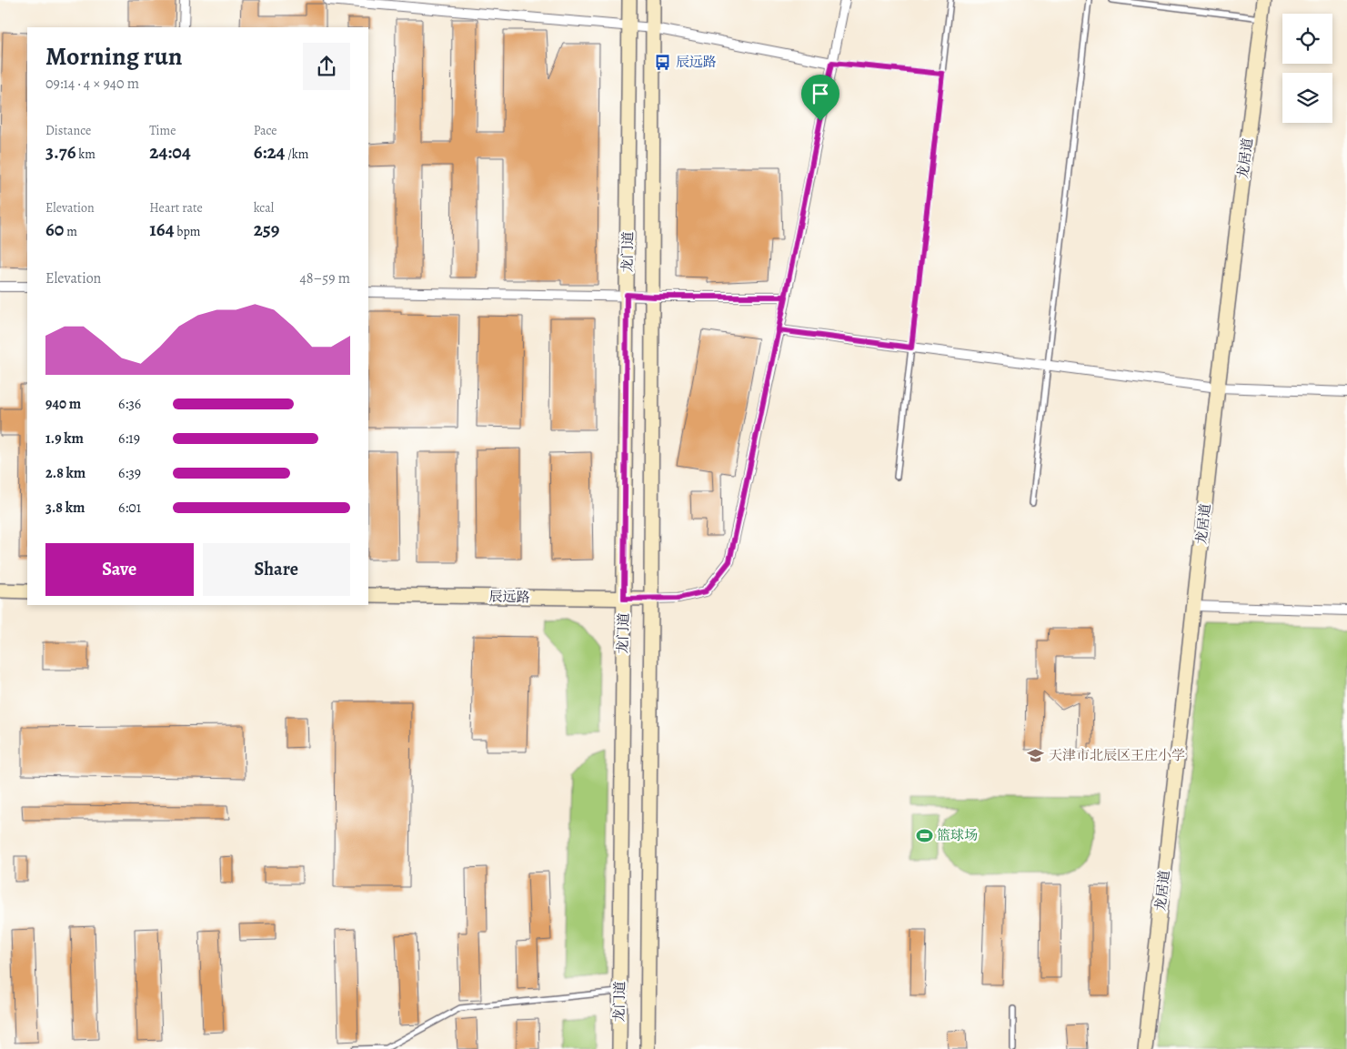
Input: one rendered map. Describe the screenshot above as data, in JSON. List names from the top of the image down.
{
  "streets": {
    "main road": ["龙居道", "龙门道", "辰远路"]
  },
  "crossings": [
    ["龙门道", "辰远路"]
  ],
  "places": {
    "bus stop": ["辰远路"],
    "school or university": ["天津市北辰区王庄小学"],
    "sports": ["篮球场"]
  },
  "page": {
    "heading": ["Morning run", "09:14 · 4 × 940 m"],
    "stats": [
      ["Distance", "3.76 km"],
      ["Time", "24:04"],
      ["Pace", "6:24 /km"],
      ["Elevation", "60 m"],
      ["Heart rate", "164 bpm"],
      ["kcal", "259"]
    ],
    "chart": ["Elevation", "48–59 m"],
    "list": [
      {
        "name": "940 m",
        "note": "6:36"
      },
      {
        "name": "1.9 km",
        "note": "6:19"
      },
      {
        "name": "2.8 km",
        "note": "6:39"
      },
      {
        "name": "3.8 km",
        "note": "6:01"
      }
    ],
    "buttons": ["Save", "Share"]
  }
}
